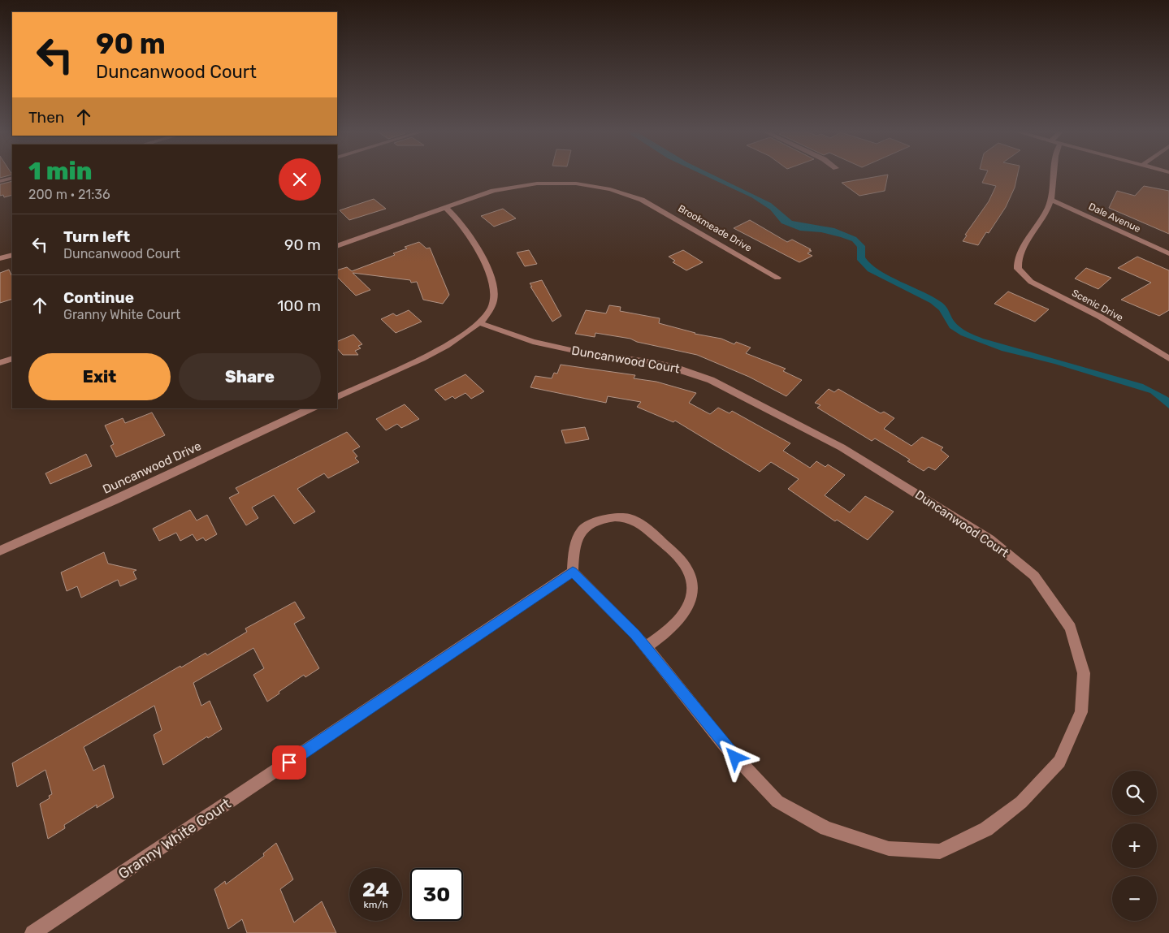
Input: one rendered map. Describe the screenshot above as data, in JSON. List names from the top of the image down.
{
  "streets": {
    "street": [
      "Dale Avenue",
      "Brookmeade Drive",
      "Scenic Drive",
      "Duncanwood Court",
      "Duncanwood Drive",
      "Granny White Court"
    ]
  },
  "crossings": [
    ["Dale Avenue", "Scenic Drive"],
    ["Duncanwood Court", "Granny White Court"]
  ],
  "page": {
    "turn": ["90 m", "Duncanwood Court"],
    "then": "Then",
    "heading": ["1 min", "200 m · 21:36"],
    "list": [
      {
        "name": "Turn left",
        "note": "Duncanwood Court",
        "value": "90 m"
      },
      {
        "name": "Continue",
        "note": "Granny White Court",
        "value": "100 m"
      }
    ],
    "buttons": ["Exit", "Share"],
    "map_buttons": ["+", "−"],
    "speed": "24 km/h",
    "limit": "30"
  }
}
